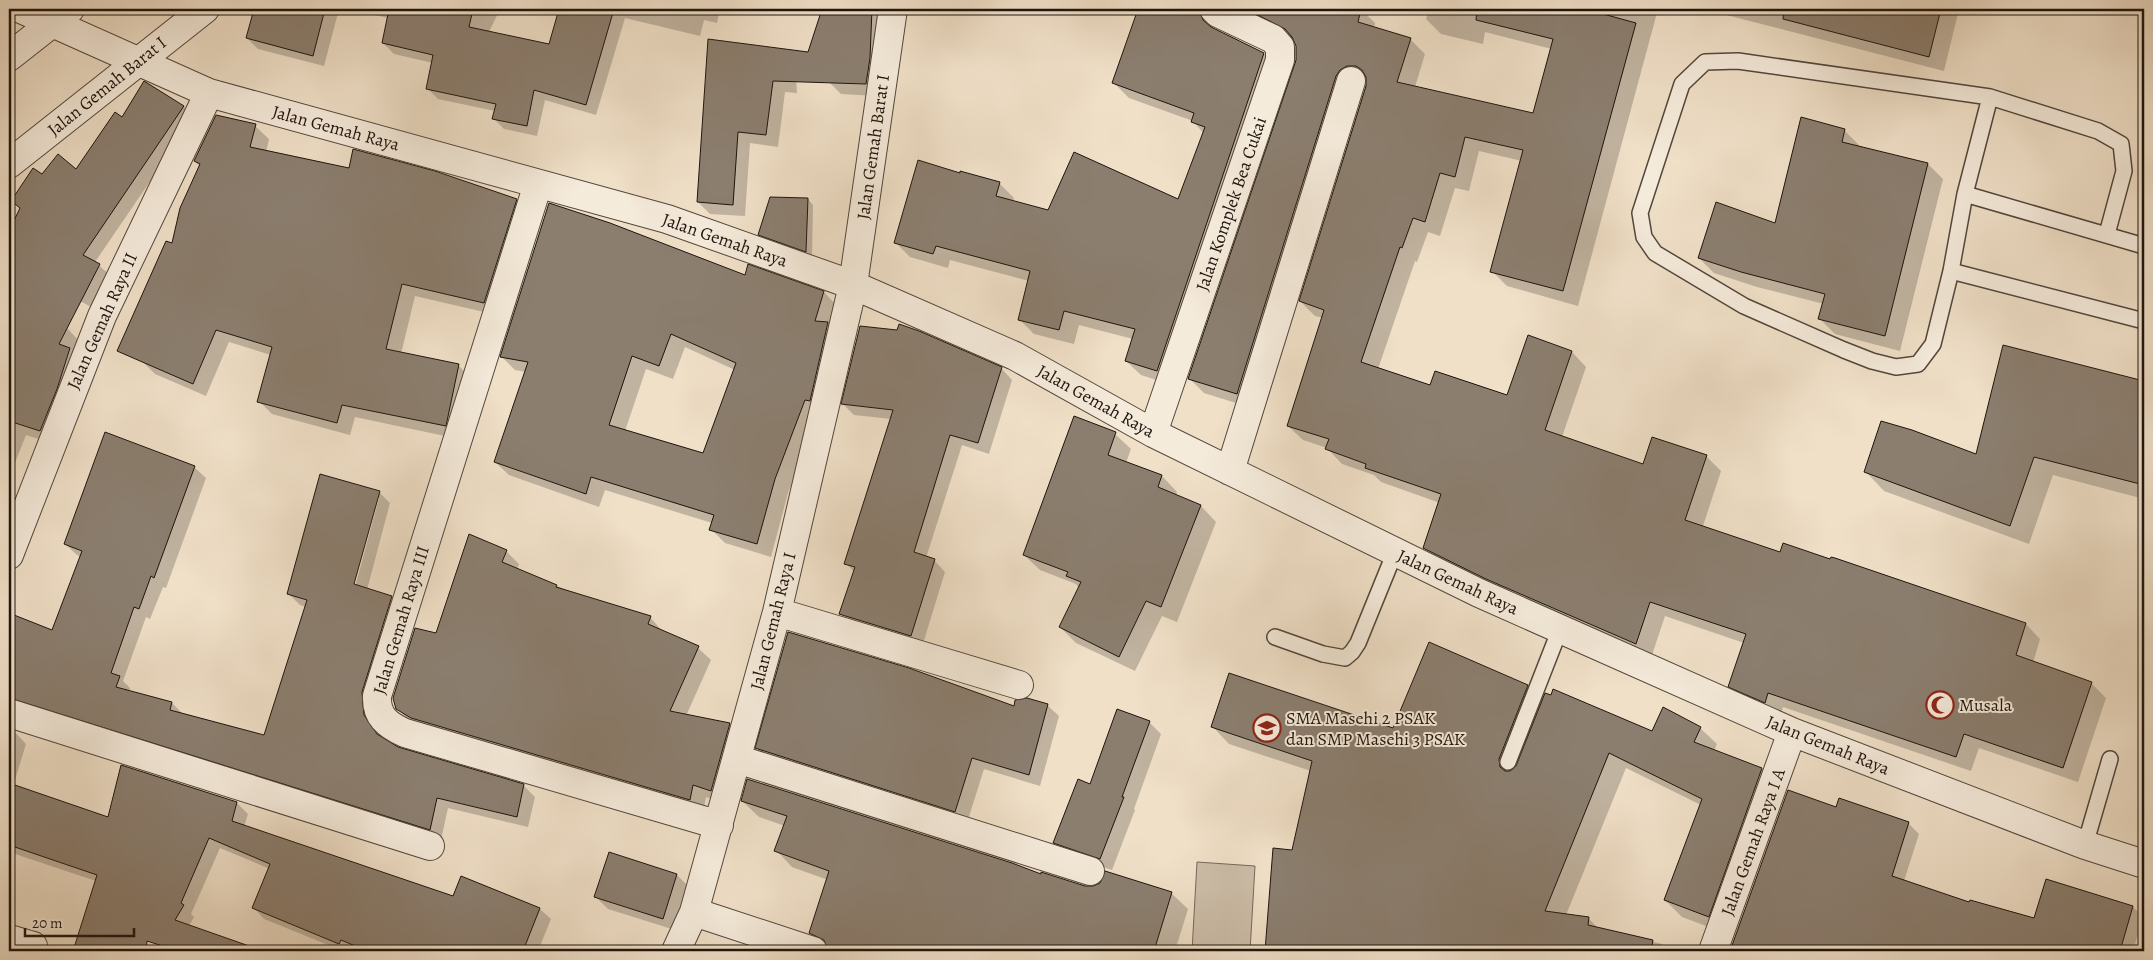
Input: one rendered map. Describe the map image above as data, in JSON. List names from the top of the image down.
{
  "streets": {
    "street": [
      "Jalan Gemah Barat I",
      "Jalan Gemah Raya",
      "Jalan Komplek Bea Cukai",
      "Jalan Gemah Raya II",
      "Jalan Gemah Raya III",
      "Jalan Gemah Raya I",
      "Jalan Gemah Raya I A"
    ]
  },
  "crossings": [
    ["Jalan Gemah Barat I", "Jalan Gemah Raya"],
    ["Jalan Gemah Barat I", "Jalan Gemah Raya I"],
    ["Jalan Gemah Raya", "Jalan Komplek Bea Cukai"],
    ["Jalan Gemah Raya", "Jalan Gemah Raya II"],
    ["Jalan Gemah Raya", "Jalan Gemah Raya III"],
    ["Jalan Gemah Raya", "Jalan Gemah Raya I"],
    ["Jalan Gemah Raya", "Jalan Gemah Raya I A"],
    ["Jalan Gemah Raya III", "Jalan Gemah Raya I"]
  ],
  "places": {
    "mosque": ["Musala"],
    "school or university": ["SMA Masehi 2 PSAK dan SMP Masehi 3 PSAK"]
  },
  "scale_bar": "20 m"
}
